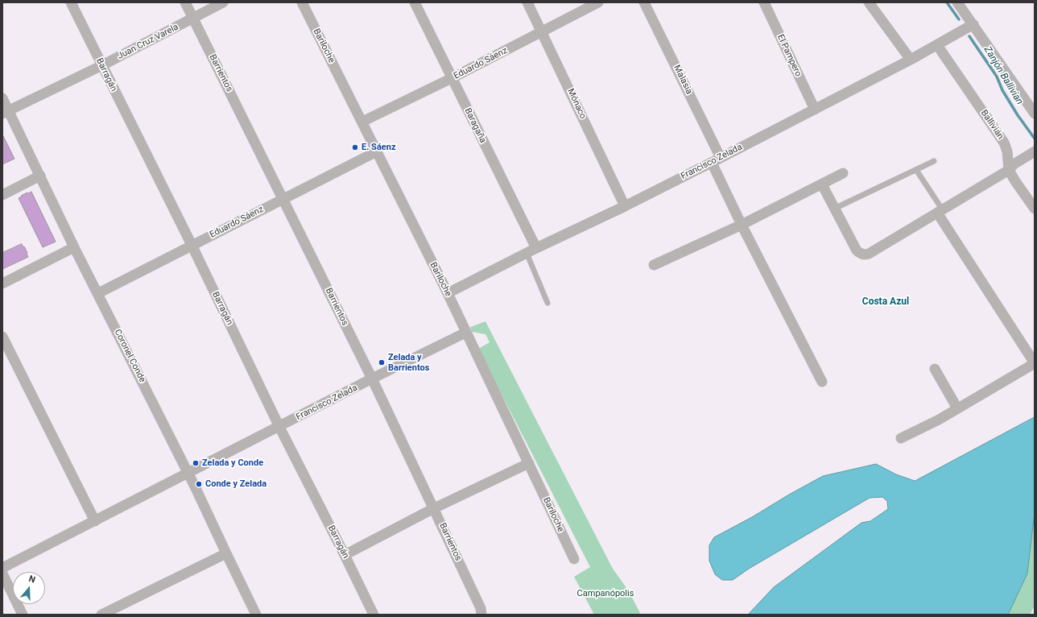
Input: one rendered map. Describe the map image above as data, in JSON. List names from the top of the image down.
{
  "streets": {
    "street": [
      "Juan Cruz Varela",
      "Bariloche",
      "El Pampero",
      "Eduardo Sáenz",
      "Barrientos",
      "Barragán",
      "Malasia",
      "Mónaco",
      "Ballivián",
      "Baragaña",
      "Francisco Zelada",
      "Coronel Conde"
    ]
  },
  "crossings": [
    ["Juan Cruz Varela", "Barrientos"],
    ["Juan Cruz Varela", "Barragán"],
    ["Juan Cruz Varela", "Coronel Conde"],
    ["Bariloche", "Eduardo Sáenz"],
    ["Bariloche", "Francisco Zelada"],
    ["El Pampero", "Francisco Zelada"],
    ["Eduardo Sáenz", "Barrientos"],
    ["Eduardo Sáenz", "Barragán"],
    ["Eduardo Sáenz", "Mónaco"],
    ["Eduardo Sáenz", "Baragaña"],
    ["Eduardo Sáenz", "Coronel Conde"],
    ["Barrientos", "Francisco Zelada"],
    ["Barragán", "Francisco Zelada"],
    ["Malasia", "Francisco Zelada"],
    ["Mónaco", "Francisco Zelada"],
    ["Ballivián", "Francisco Zelada"],
    ["Baragaña", "Francisco Zelada"],
    ["Francisco Zelada", "Coronel Conde"]
  ],
  "districts": ["Costa Azul"],
  "water": ["Zanjón Ballivian"],
  "parks": ["Campanópolis"],
  "places": [
    "E. Sáenz",
    "Zelada y Barrientos",
    "Zelada y Conde",
    "Conde y Zelada"
  ],
  "north": "top"
}
